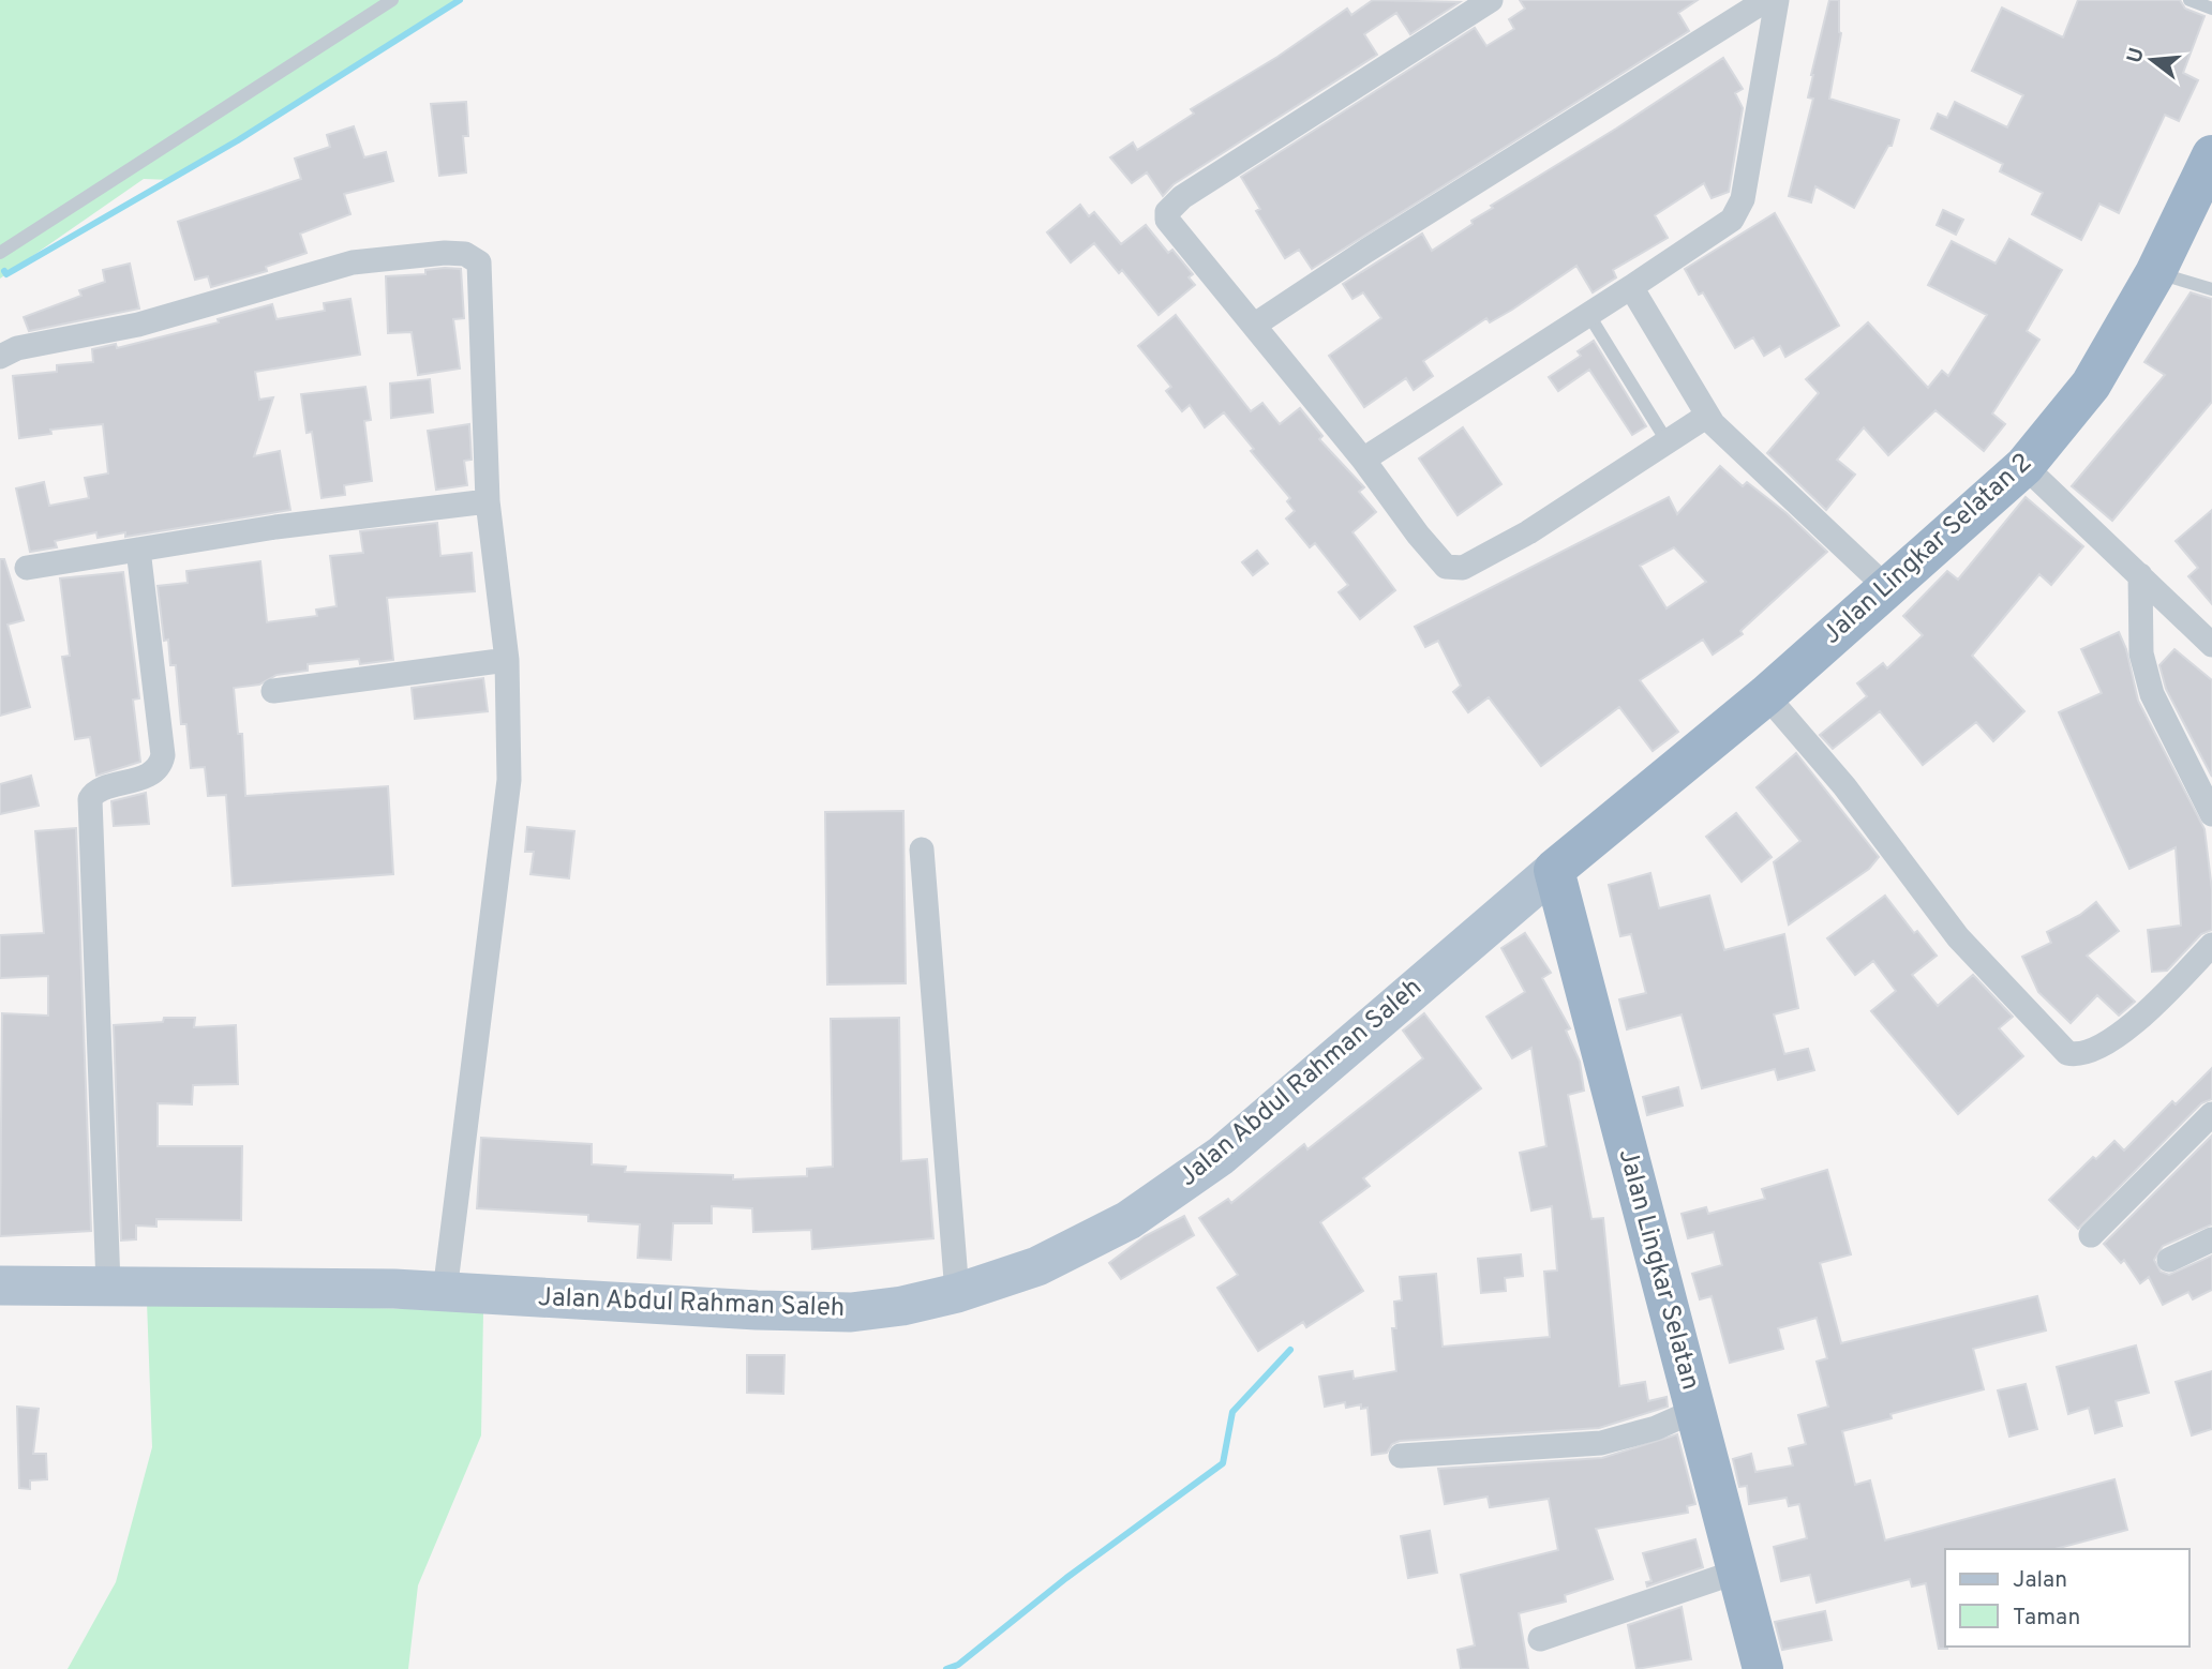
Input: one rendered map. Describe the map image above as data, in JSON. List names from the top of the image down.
{
  "streets": {
    "highway": ["Jalan Lingkar Selatan 2", "Jalan Lingkar Selatan"],
    "main road": ["Jalan Abdul Rahman Saleh"]
  },
  "crossings": [
    ["Jalan Lingkar Selatan 2", "Jalan Abdul Rahman Saleh"],
    ["Jalan Lingkar Selatan 2", "Jalan Lingkar Selatan"],
    ["Jalan Abdul Rahman Saleh", "Jalan Lingkar Selatan"]
  ],
  "legend": ["Jalan", "Taman"],
  "north": "left"
}
